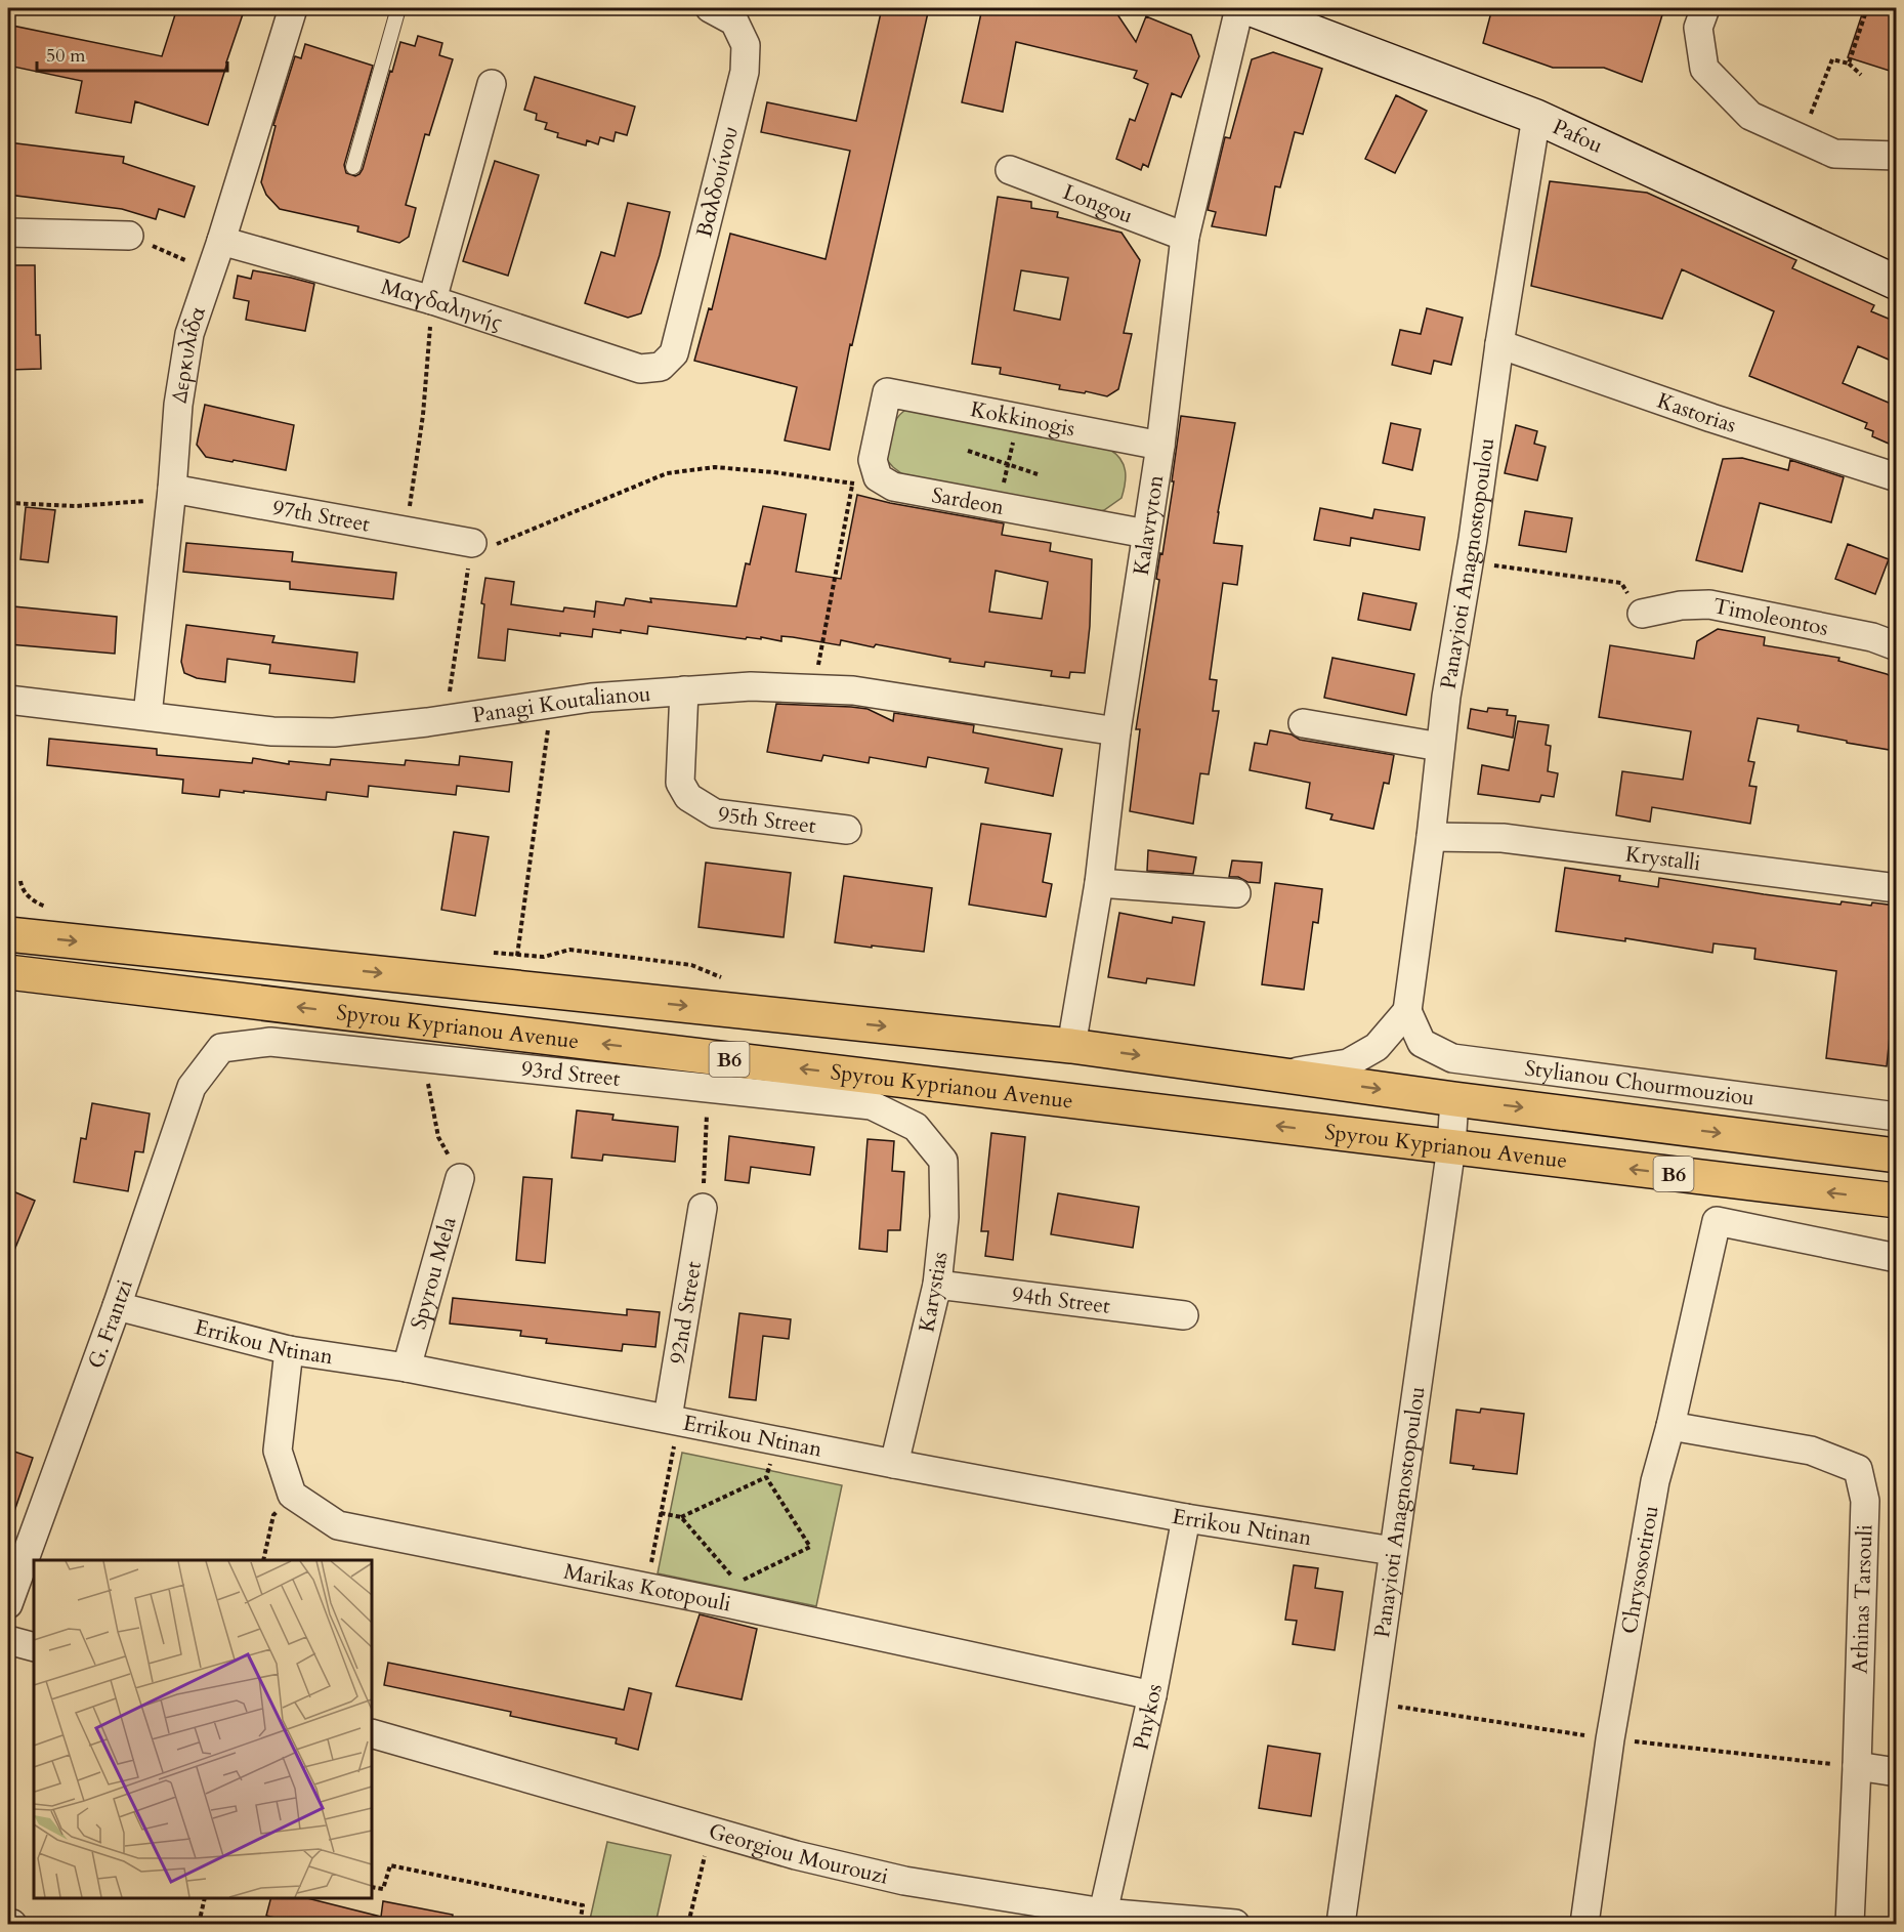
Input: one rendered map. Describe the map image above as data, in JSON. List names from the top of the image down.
{
  "streets": {
    "main road": ["Pafou", "Spyrou Kyprianou Avenue", "B6"],
    "street": [
      "Βαλδουίνου",
      "Longou",
      "Μαγδαληνής",
      "Δερκυλίδα",
      "Kastorias",
      "Kokkinogis",
      "Sardeon",
      "97th Street",
      "Kalavryton",
      "Panayioti Anagnostopoulou",
      "Timoleontos",
      "Panagi Koutalianou",
      "95th Street",
      "Krystalli",
      "93rd Street",
      "Stylianou Chourmouziou",
      "Spyrou Mela",
      "Karystias",
      "94th Street",
      "92nd Street",
      "G. Frantzi",
      "Errikou Ntinan",
      "Chrysosotirou",
      "Marikas Kotopouli",
      "Athinas Tarsouli",
      "Pnykos",
      "Georgiou Mourouzi"
    ]
  },
  "crossings": [
    ["Pafou", "Panayioti Anagnostopoulou"],
    ["Βαλδουίνου", "Μαγδαληνής"],
    ["Longou", "Kalavryton"],
    ["Μαγδαληνής", "Δερκυλίδα"],
    ["Δερκυλίδα", "97th Street"],
    ["Δερκυλίδα", "Panagi Koutalianou"],
    ["Kastorias", "Panayioti Anagnostopoulou"],
    ["Kokkinogis", "Sardeon"],
    ["Kokkinogis", "Kalavryton"],
    ["Sardeon", "Kalavryton"],
    ["Kalavryton", "Panagi Koutalianou"],
    ["Kalavryton", "Spyrou Kyprianou Avenue"],
    ["Panayioti Anagnostopoulou", "Krystalli"],
    ["Panayioti Anagnostopoulou", "Spyrou Kyprianou Avenue"],
    ["Panayioti Anagnostopoulou", "Stylianou Chourmouziou"],
    ["Panayioti Anagnostopoulou", "Errikou Ntinan"],
    ["Panagi Koutalianou", "95th Street"],
    ["93rd Street", "Karystias"],
    ["93rd Street", "G. Frantzi"],
    ["Spyrou Mela", "Errikou Ntinan"],
    ["Karystias", "94th Street"],
    ["Karystias", "Errikou Ntinan"],
    ["92nd Street", "Errikou Ntinan"],
    ["G. Frantzi", "Errikou Ntinan"],
    ["Errikou Ntinan", "Pnykos"],
    ["Chrysosotirou", "Athinas Tarsouli"],
    ["Marikas Kotopouli", "Pnykos"],
    ["Pnykos", "Georgiou Mourouzi"]
  ],
  "scale_bar": "50 m"
}
